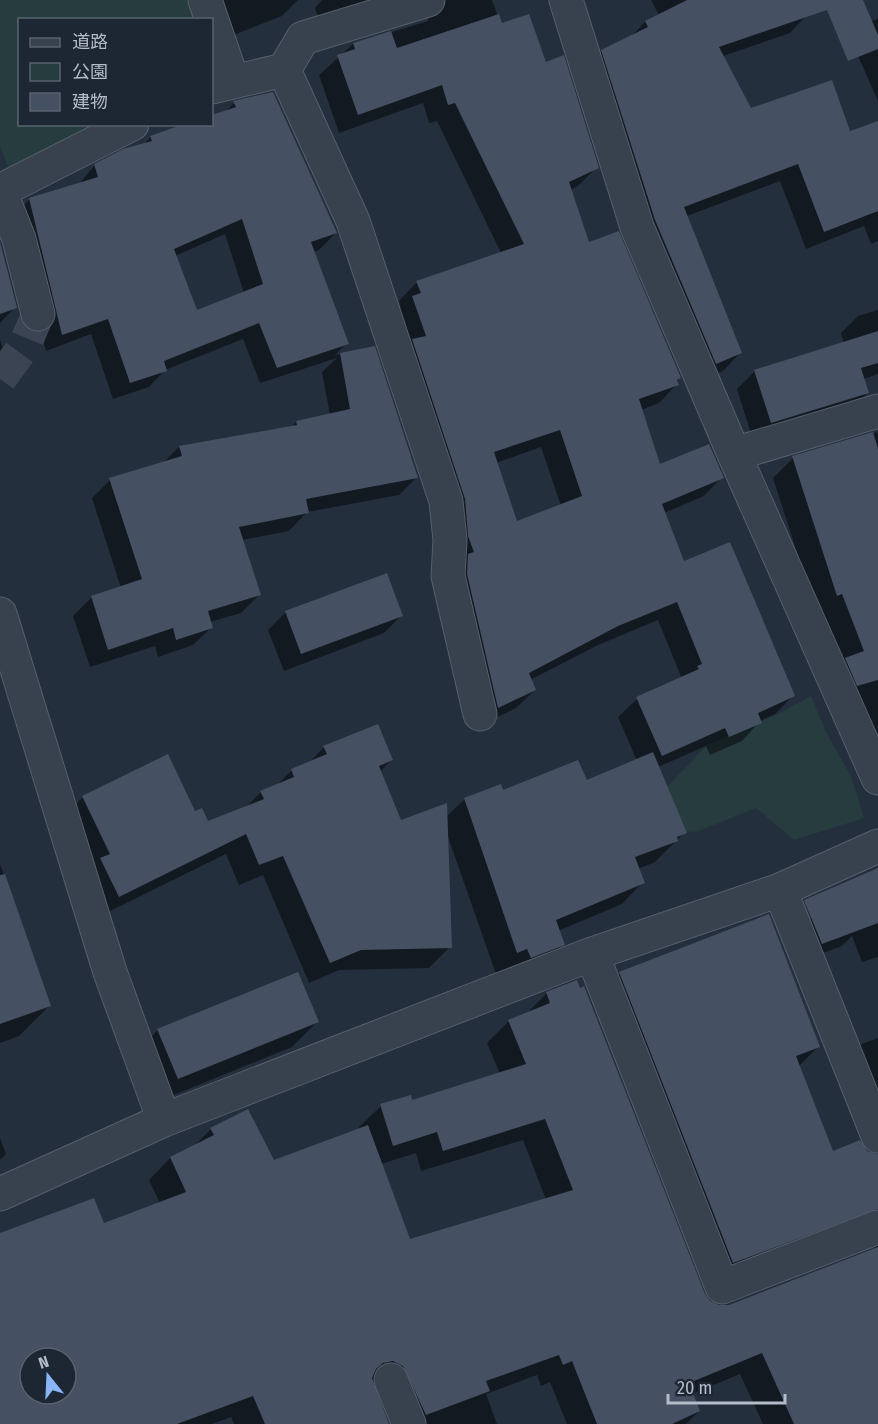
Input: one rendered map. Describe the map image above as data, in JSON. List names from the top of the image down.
{
  "legend": ["道路", "公園", "建物"],
  "scale_bar": "20 m",
  "north": "top"
}
